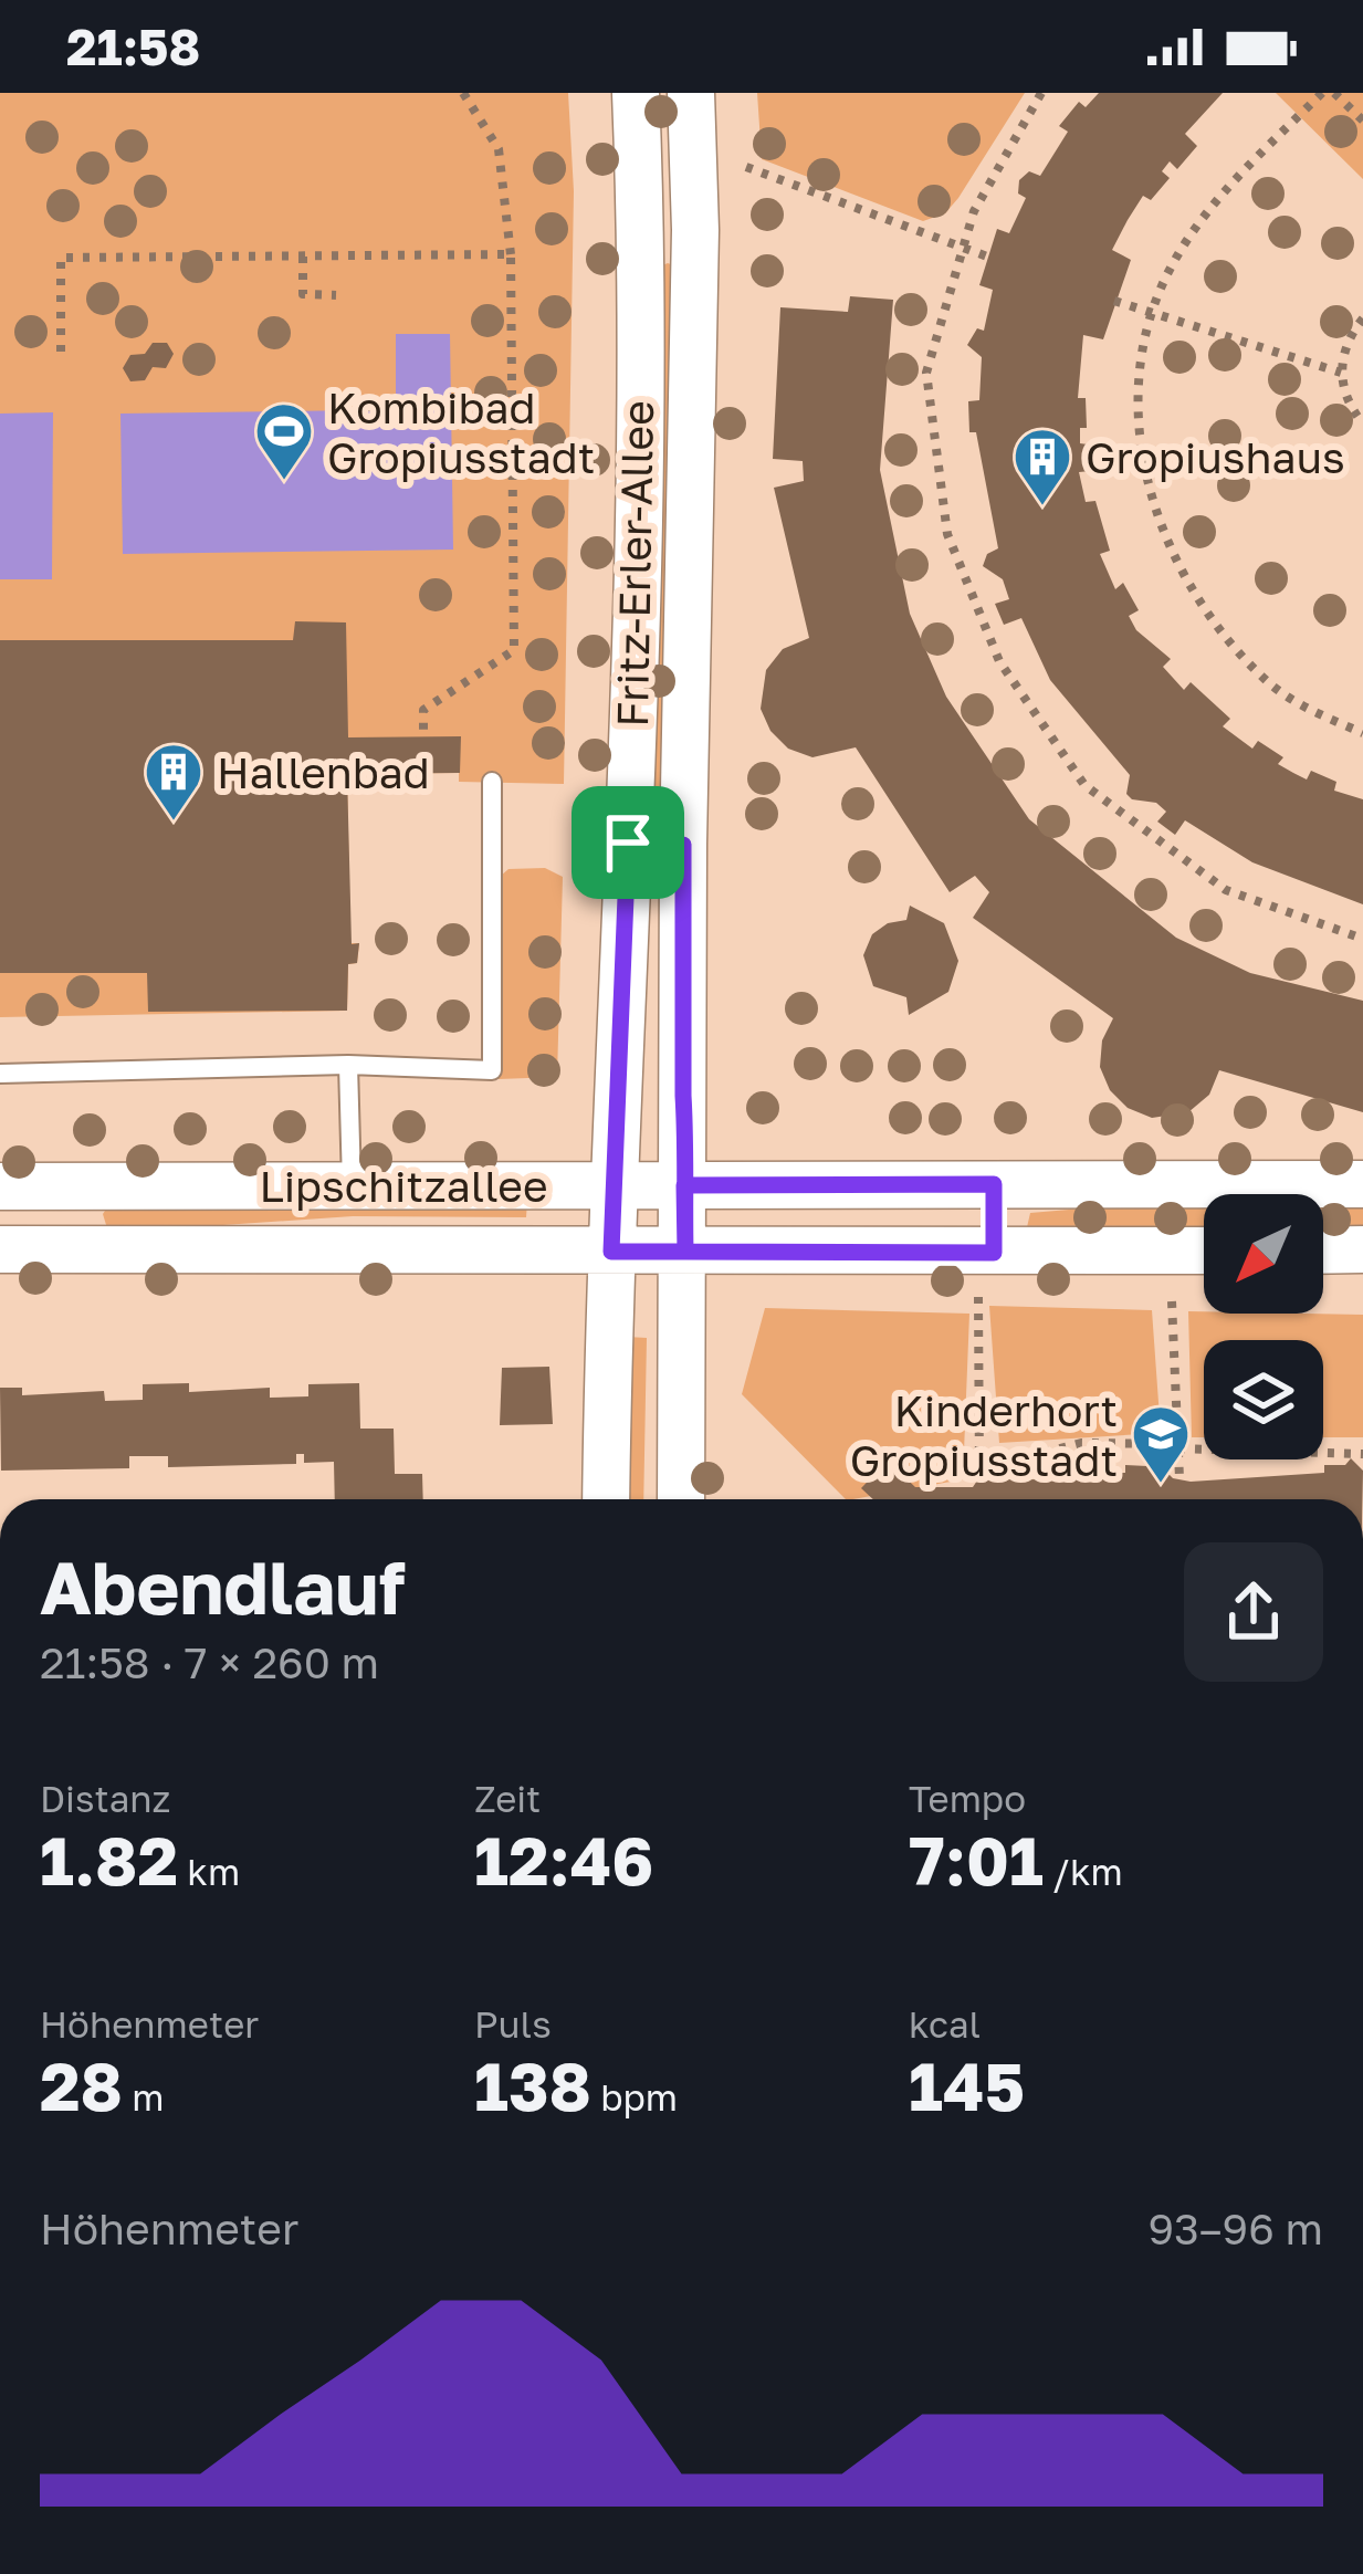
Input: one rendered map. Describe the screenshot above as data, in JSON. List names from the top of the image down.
{
  "streets": {
    "street": ["Fritz-Erler-Allee", "Lipschitzallee"]
  },
  "crossings": [
    ["Fritz-Erler-Allee", "Lipschitzallee"]
  ],
  "places": {
    "sports": ["Kombibad Gropiusstadt"],
    "building": ["Gropiushaus", "Hallenbad"],
    "school or university": ["Kinderhort Gropiusstadt"]
  },
  "north": "bottom left",
  "page": {
    "status": "21:58",
    "heading": ["Abendlauf", "21:58 · 7 × 260 m"],
    "stats": [
      ["Distanz", "1.82 km"],
      ["Zeit", "12:46"],
      ["Tempo", "7:01 /km"],
      ["Höhenmeter", "28 m"],
      ["Puls", "138 bpm"],
      ["kcal", "145"]
    ],
    "chart": ["Höhenmeter", "93–96 m"]
  }
}
